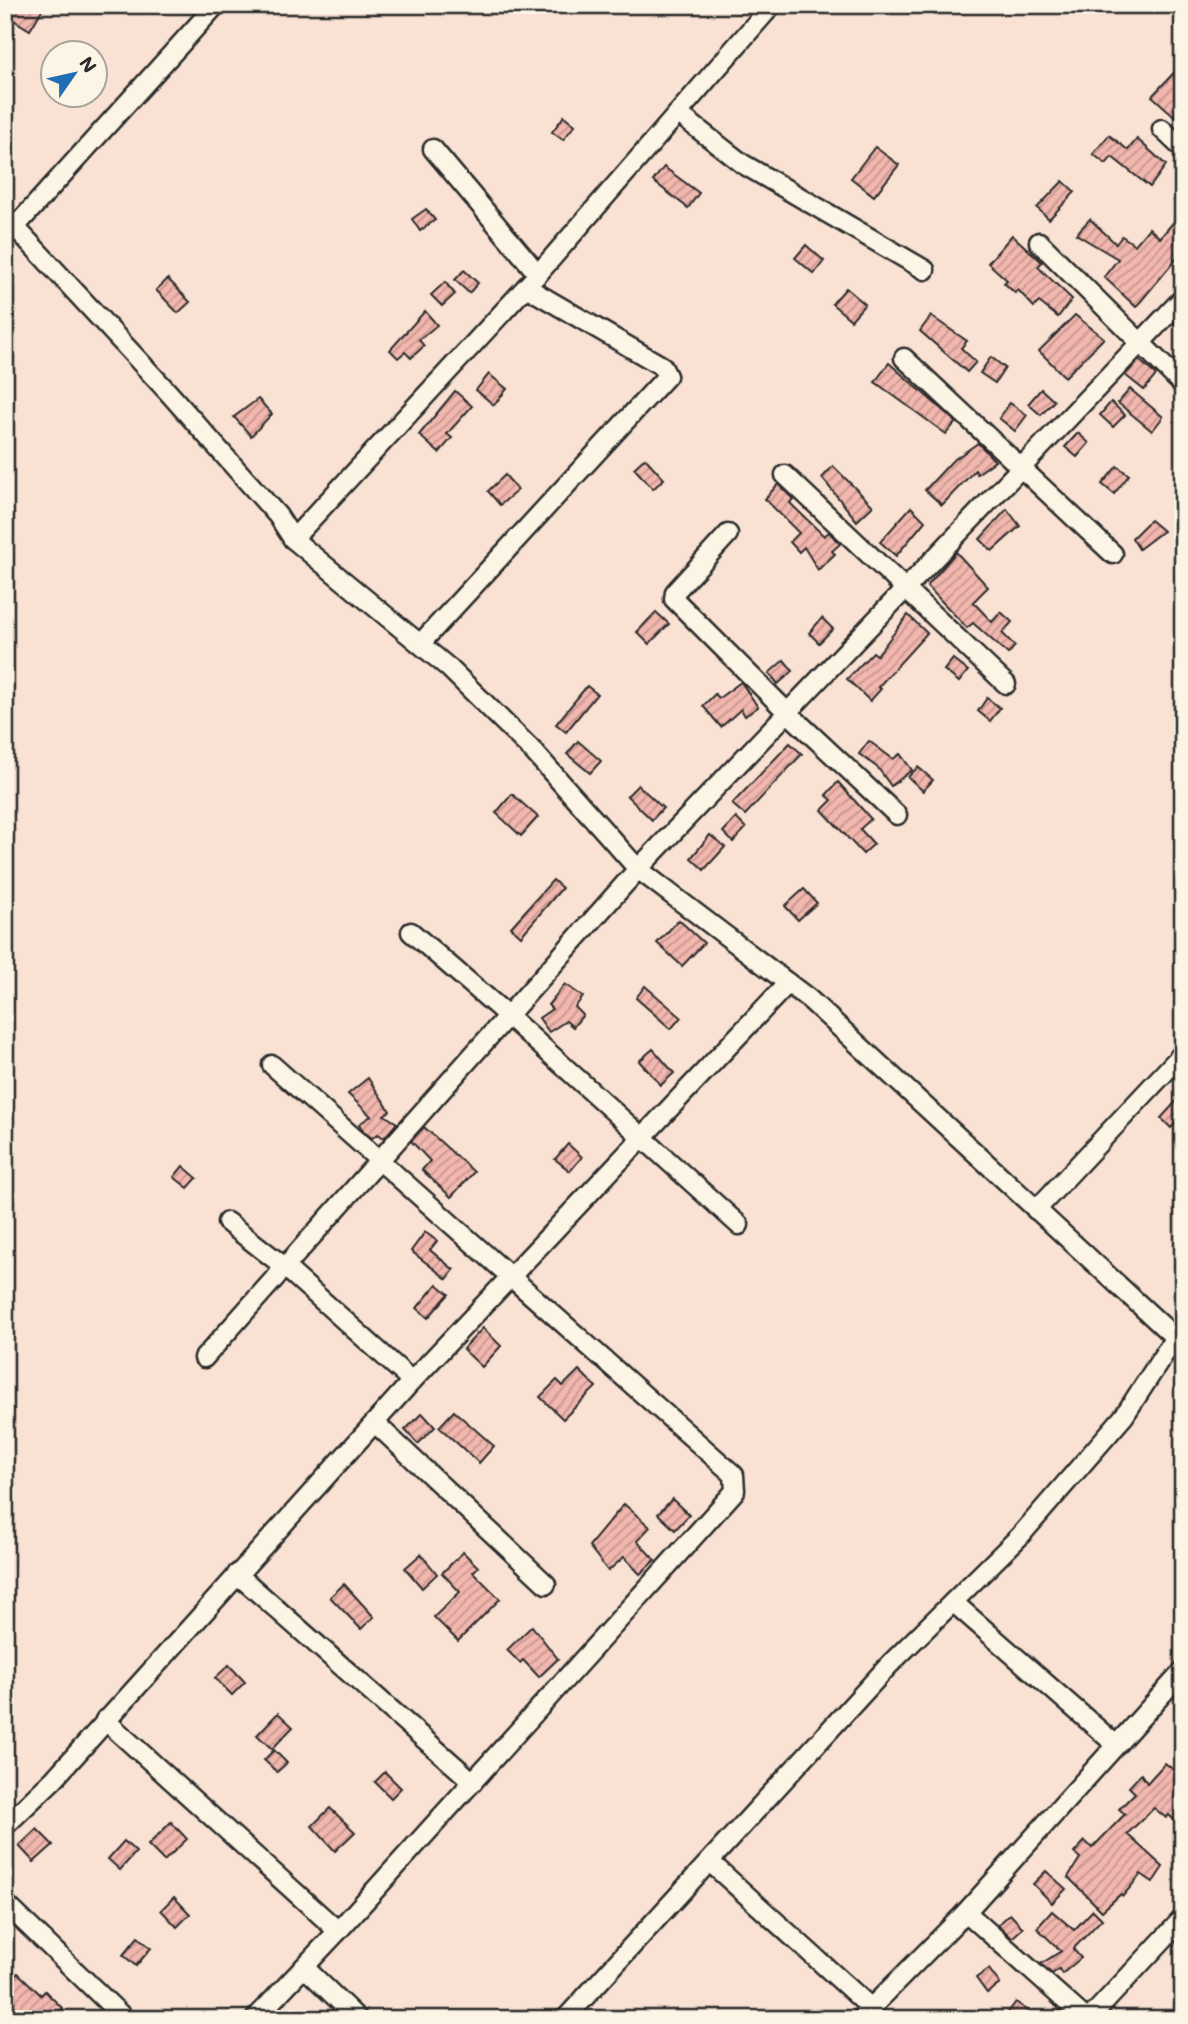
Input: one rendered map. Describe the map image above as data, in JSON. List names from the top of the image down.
{
  "north": "top right"
}
